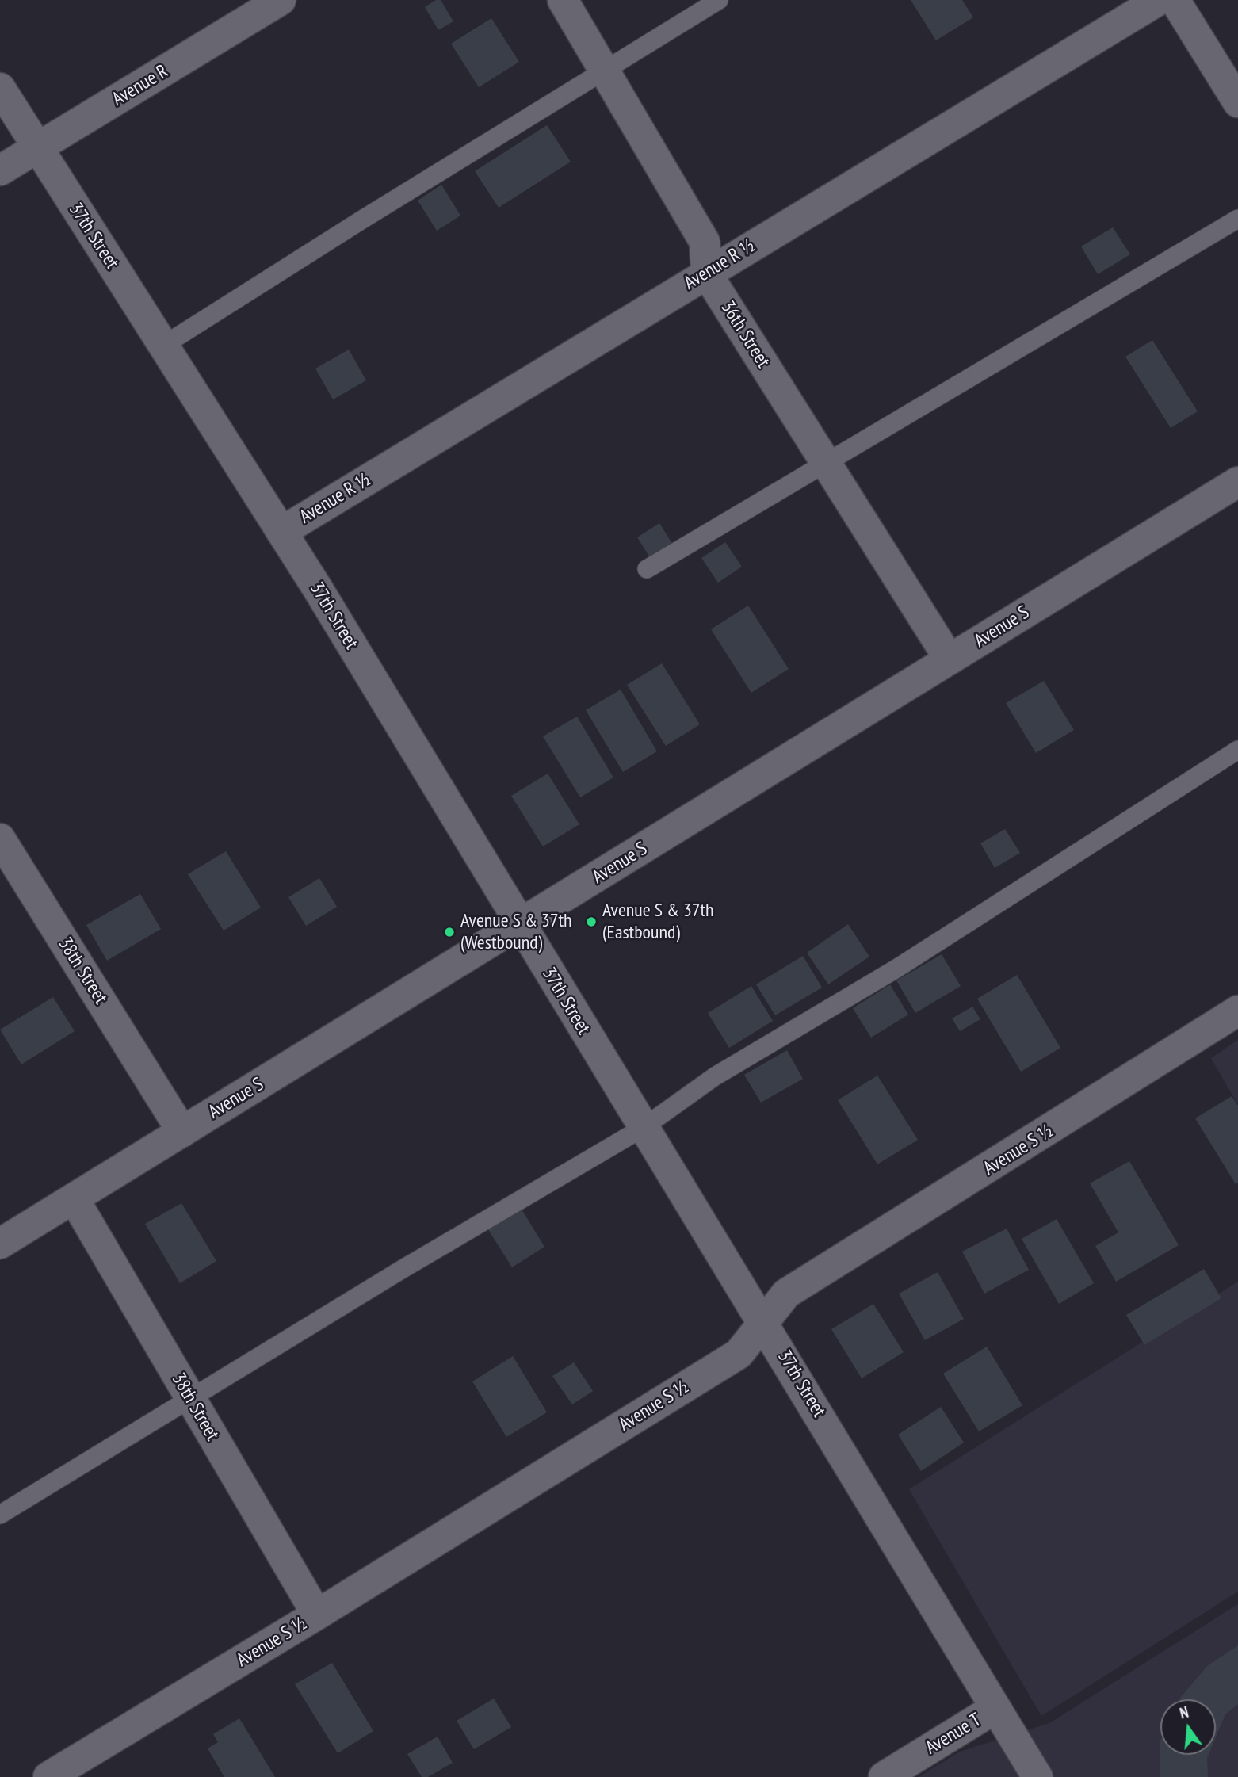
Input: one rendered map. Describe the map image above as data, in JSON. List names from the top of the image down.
{
  "streets": {
    "street": [
      "Avenue R",
      "37th Street",
      "Avenue R ½",
      "36th Street",
      "Avenue S",
      "38th Street",
      "Avenue S ½",
      "Avenue T"
    ]
  },
  "crossings": [
    ["Avenue R", "37th Street"],
    ["37th Street", "Avenue R ½"],
    ["37th Street", "Avenue S"],
    ["37th Street", "Avenue S ½"],
    ["37th Street", "Avenue T"],
    ["Avenue R ½", "36th Street"],
    ["36th Street", "Avenue S"],
    ["Avenue S", "38th Street"],
    ["38th Street", "Avenue S ½"]
  ],
  "places": ["Avenue S & 37th (Eastbound)", "Avenue S & 37th (Westbound)"],
  "north": "top"
}
